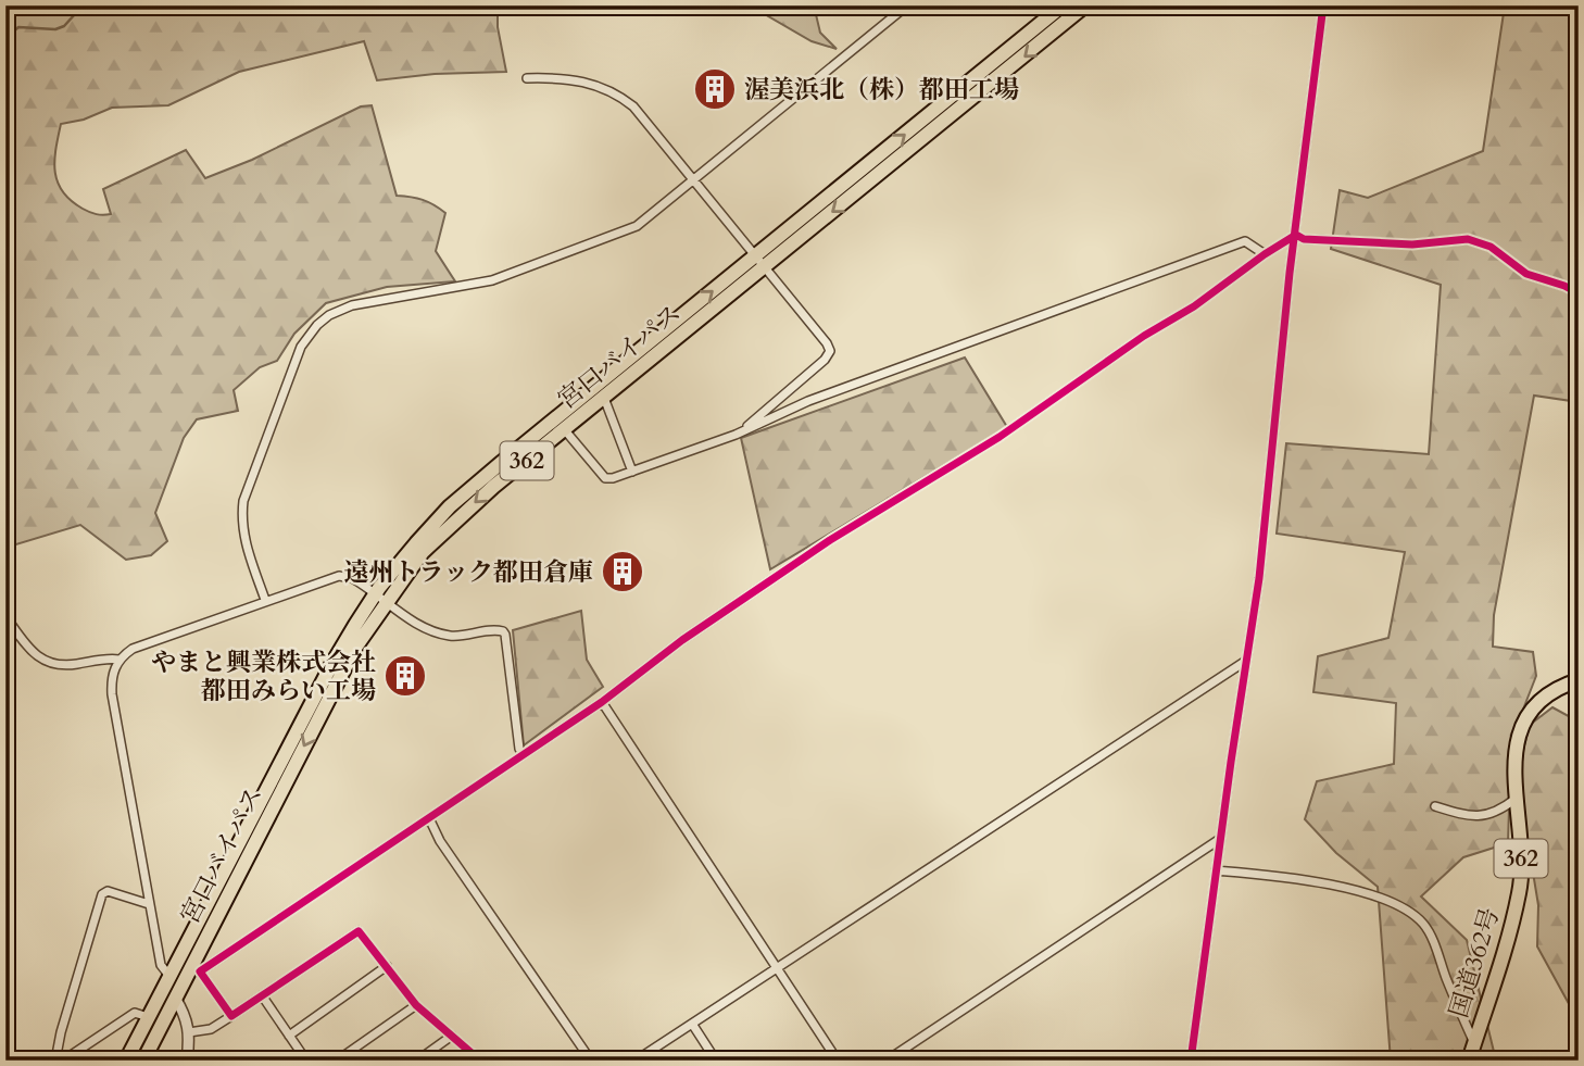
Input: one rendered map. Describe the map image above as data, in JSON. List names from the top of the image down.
{
  "streets": {
    "highway": ["宮口バイパス", "362", "国道362号"]
  },
  "places": {
    "building": ["渥美浜北（株）都田工場", "遠州トラック都田倉庫", "やまと興業株式会社 都田みらい工場"]
  }
}
